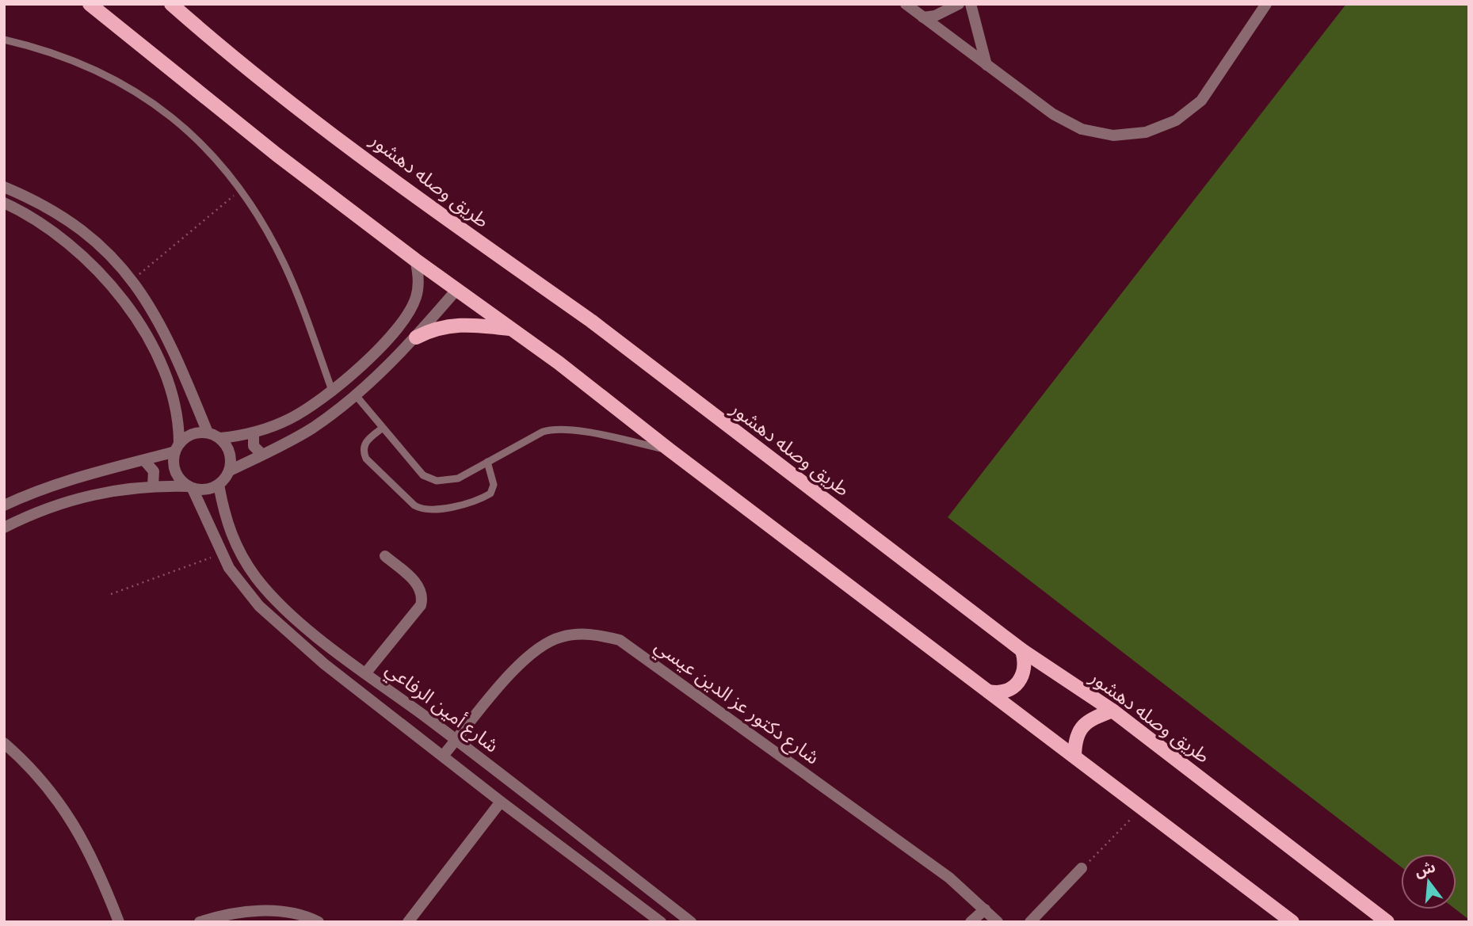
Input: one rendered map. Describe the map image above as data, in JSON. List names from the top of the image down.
{
  "streets": {
    "main road": ["طريق وصله دهشور"],
    "street": ["شارع دكتور عز الدين عيسي", "شارع أمين الرفاعي"]
  },
  "crossings": [
    ["شارع دكتور عز الدين عيسي", "شارع أمين الرفاعي"]
  ],
  "north": "top"
}
